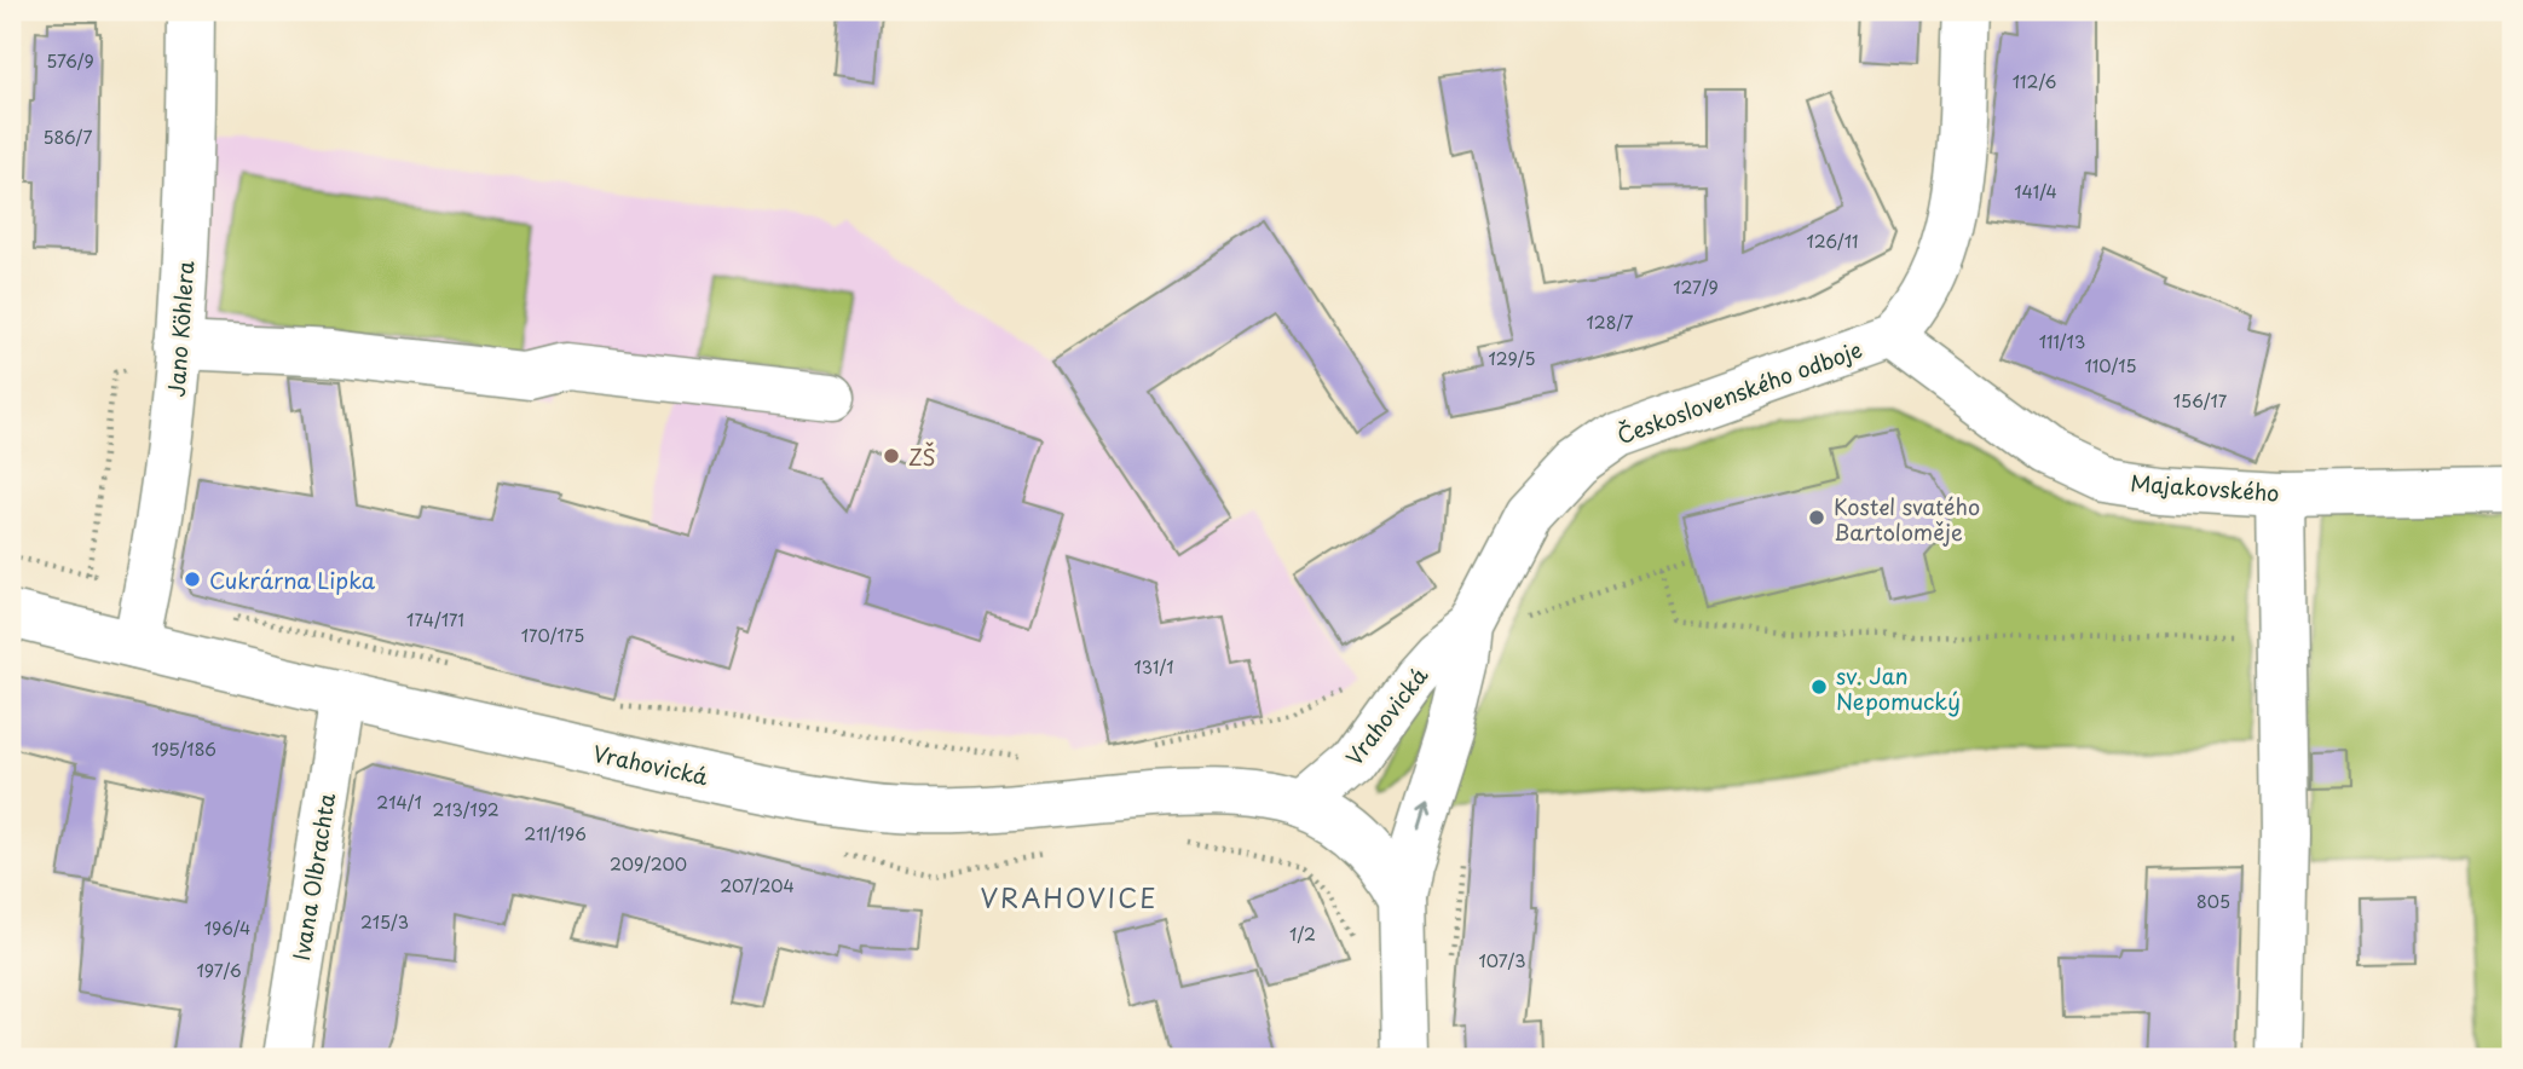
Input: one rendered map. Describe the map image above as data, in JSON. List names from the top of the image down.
{
  "streets": {
    "street": [
      "Jano Köhlera",
      "Československého odboje",
      "Majakovského",
      "Vrahovická",
      "Ivana Olbrachta"
    ]
  },
  "crossings": [
    ["Jano Köhlera", "Vrahovická"],
    ["Československého odboje", "Majakovského"],
    ["Československého odboje", "Vrahovická"],
    ["Vrahovická", "Ivana Olbrachta"]
  ],
  "districts": ["VRAHOVICE"],
  "places": [
    "ZŠ",
    "Kostel svatého Bartoloměje",
    "Cukrárna Lipka",
    "sv. Jan Nepomucký"
  ],
  "house_numbers": [
    "576/9",
    "112/6",
    "586/7",
    "141/4",
    "126/11",
    "127/9",
    "128/7",
    "111/13",
    "129/5",
    "110/15",
    "156/17",
    "174/171",
    "170/175",
    "131/1",
    "195/186",
    "214/1",
    "213/192",
    "211/196",
    "209/200",
    "207/204",
    "805",
    "215/3",
    "196/4",
    "1/2",
    "107/3",
    "197/6"
  ]
}
